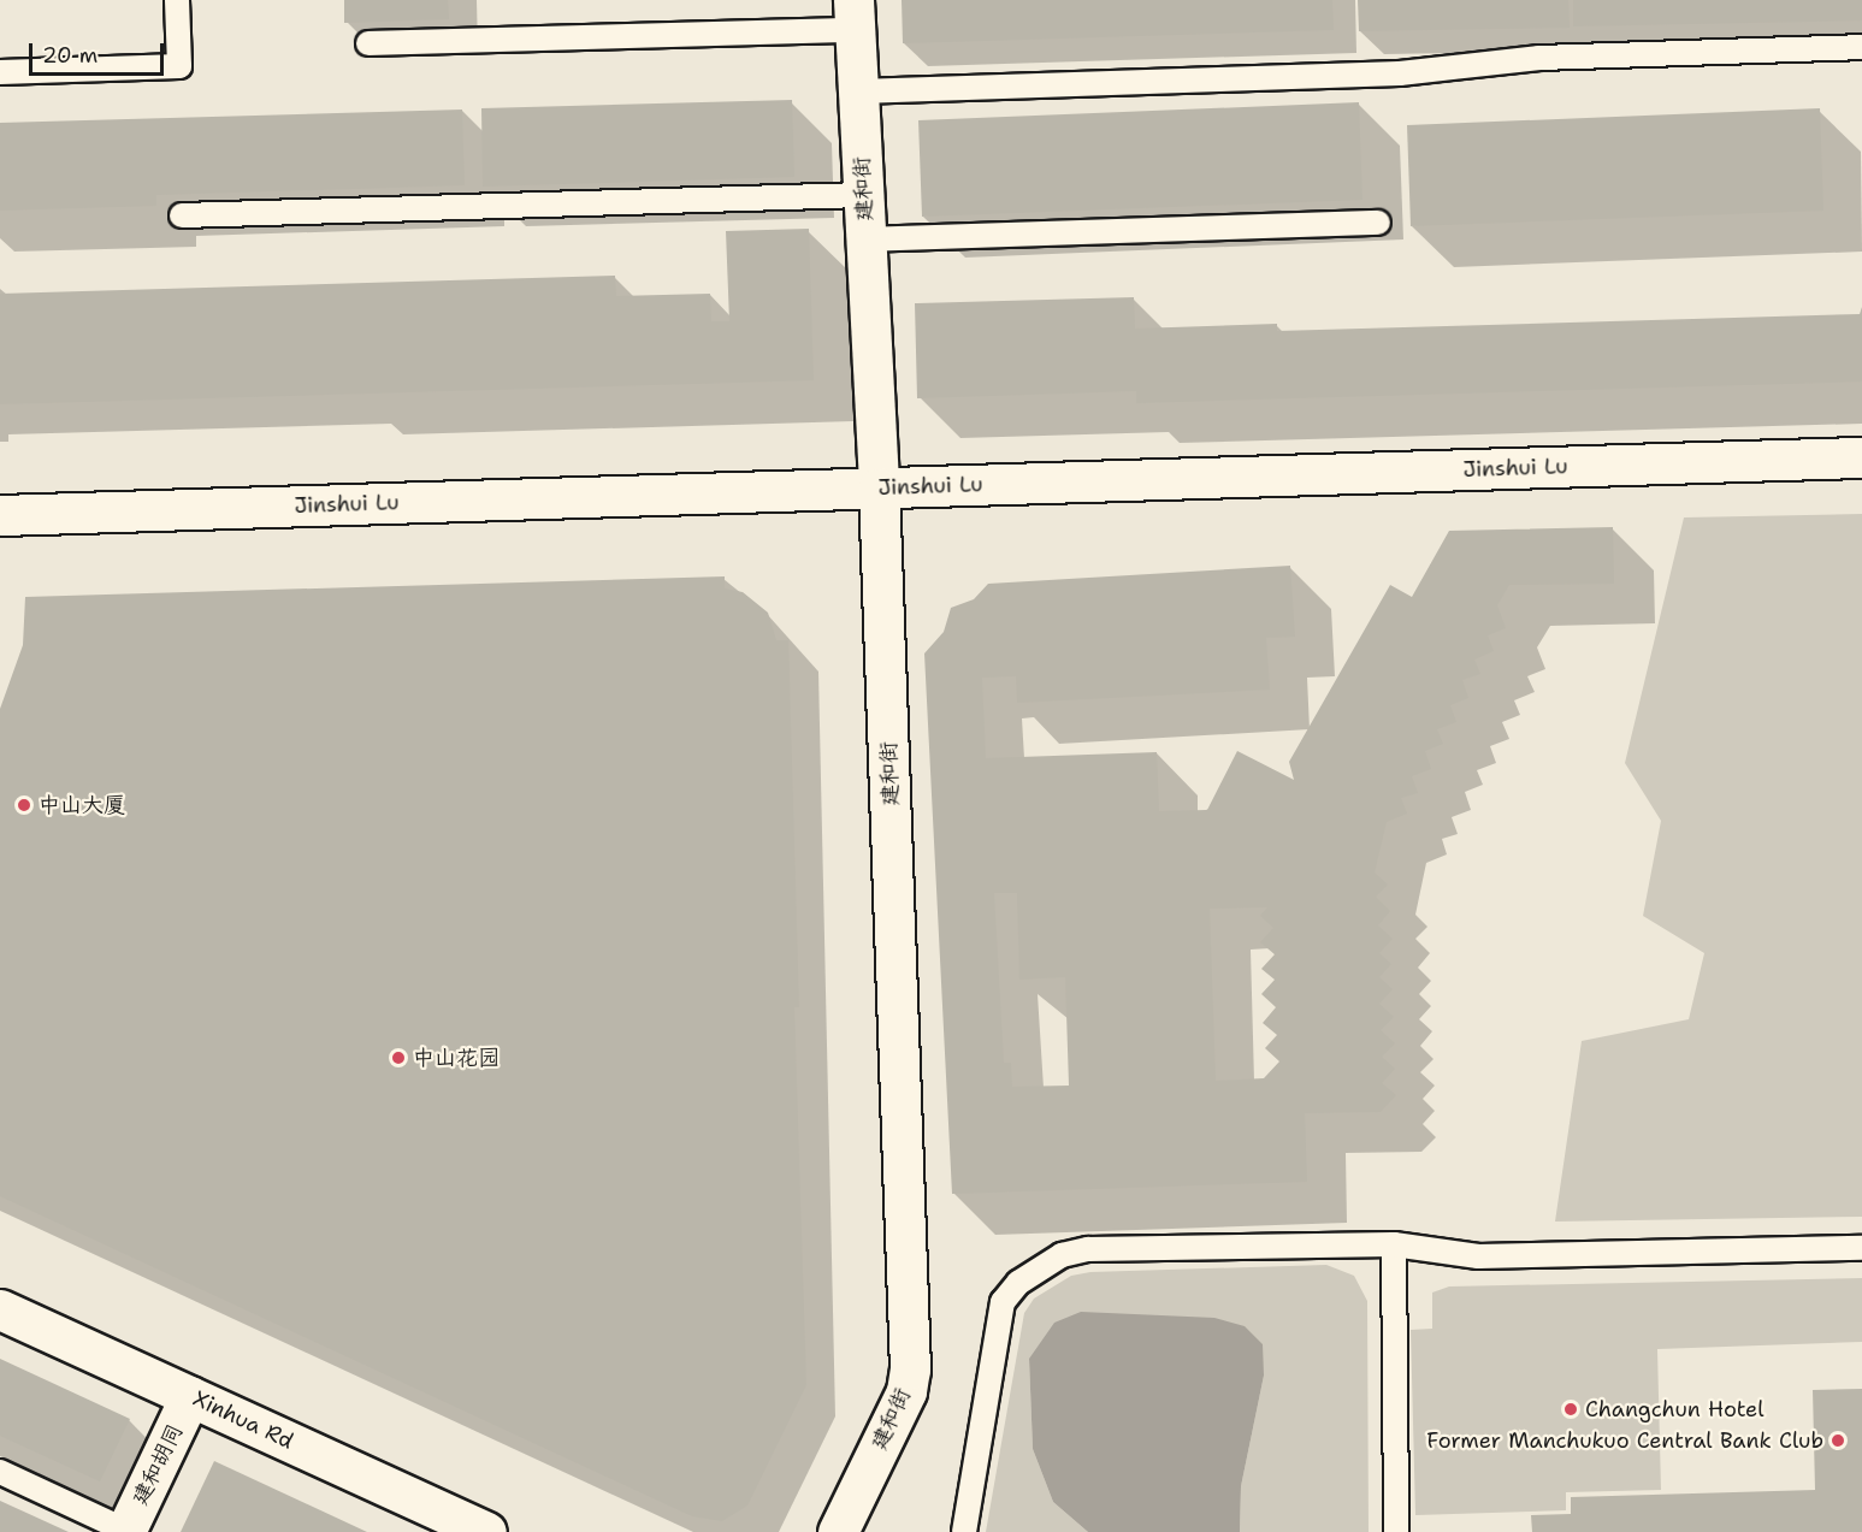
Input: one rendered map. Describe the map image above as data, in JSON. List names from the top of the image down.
{
  "streets": {
    "street": [
      "建和街",
      "Jinshui Lu",
      "Xinhua Rd",
      "建和胡同"
    ]
  },
  "crossings": [
    ["建和街", "Jinshui Lu"],
    ["Xinhua Rd", "建和胡同"]
  ],
  "places": [
    "中山大厦",
    "中山花园",
    "Changchun Hotel",
    "Former Manchukuo Central Bank Club"
  ],
  "scale_bar": "20 m"
}
